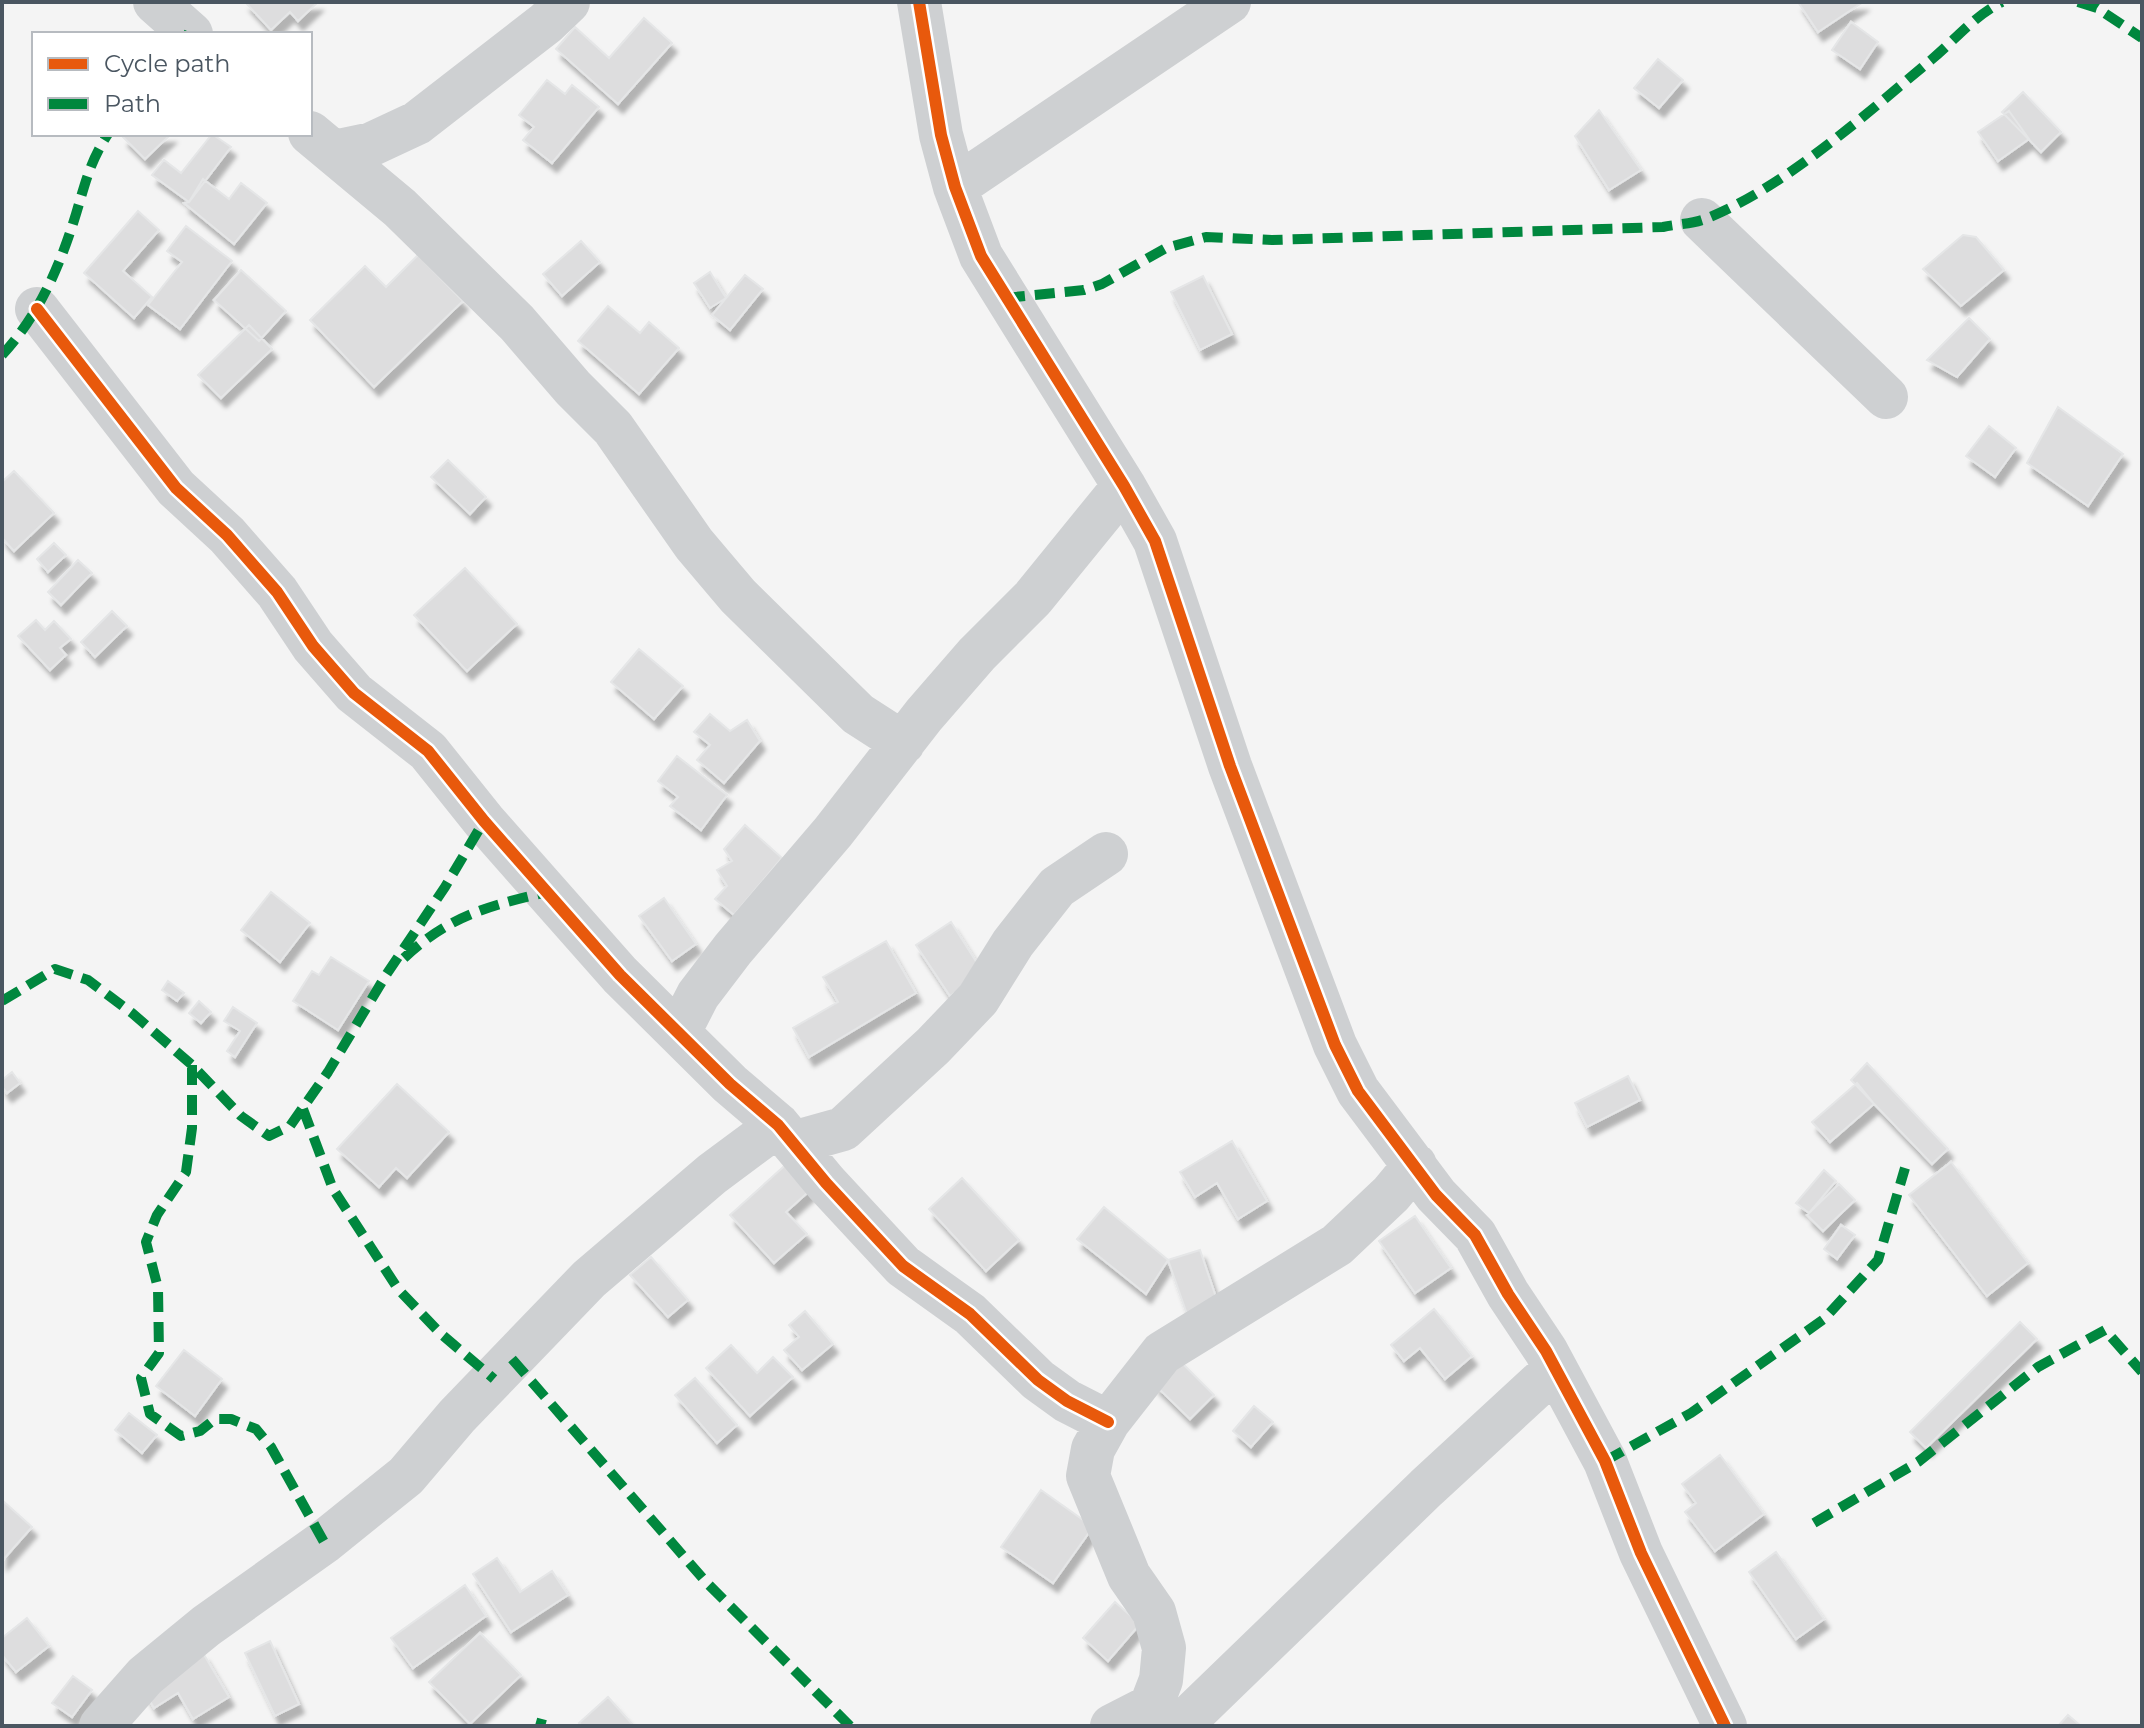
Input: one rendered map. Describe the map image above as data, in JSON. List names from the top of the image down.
{
  "legend": ["Cycle path", "Path"]
}
